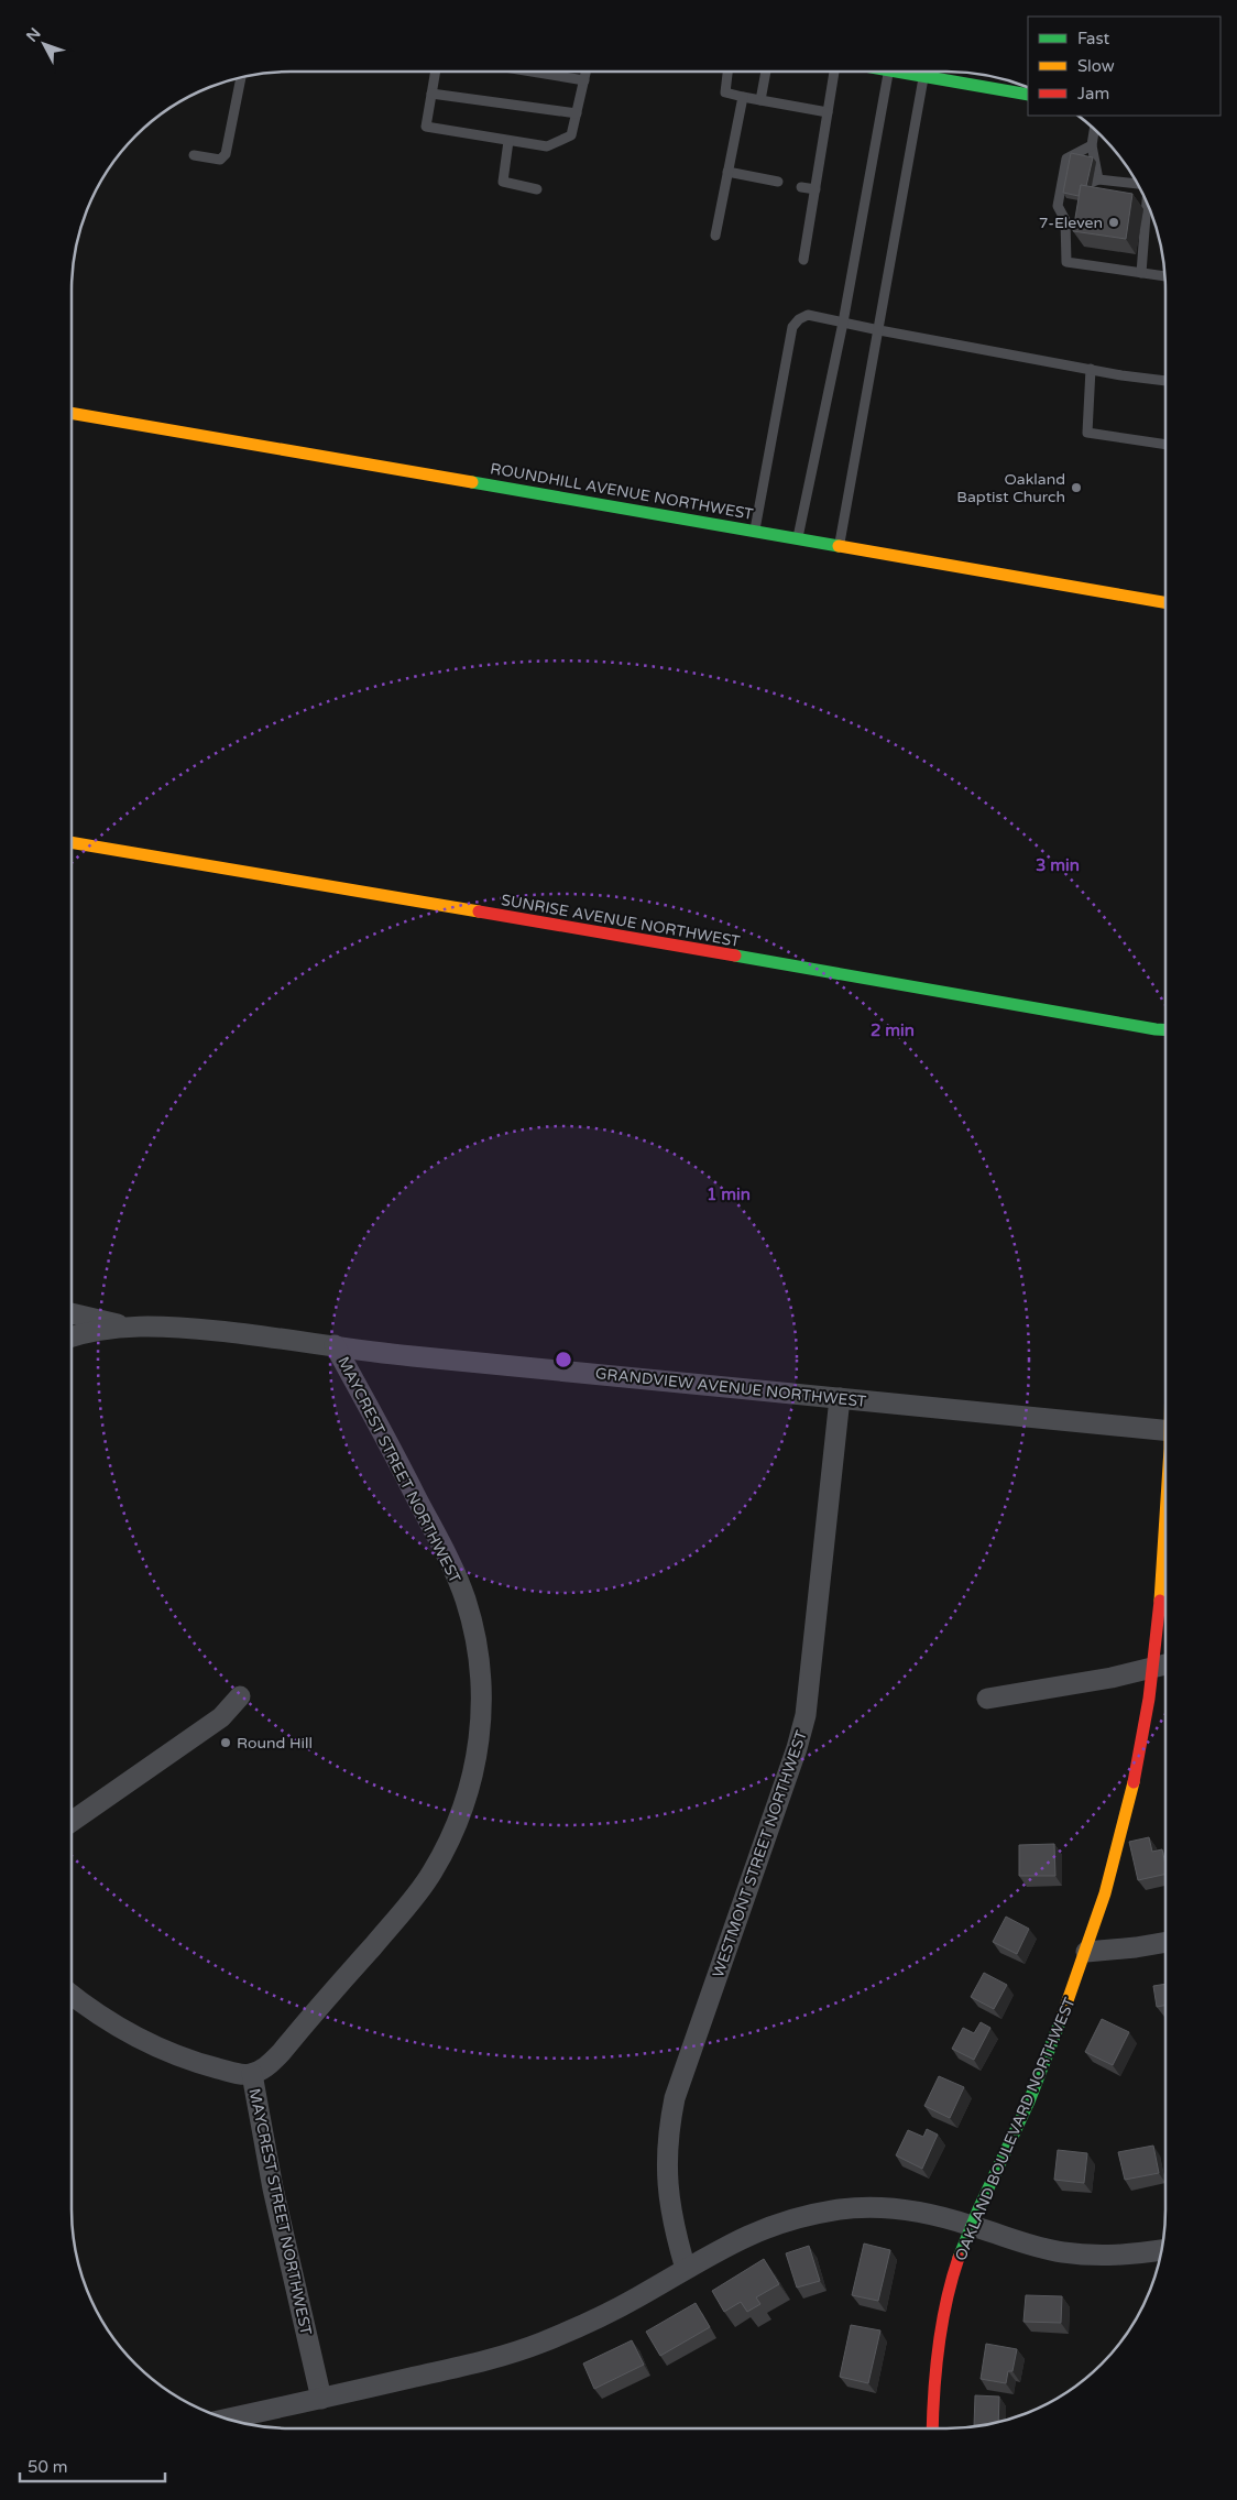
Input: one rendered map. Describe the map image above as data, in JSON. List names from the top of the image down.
{
  "streets": {
    "street": [
      "ROUNDHILL AVENUE NORTHWEST",
      "SUNRISE AVENUE NORTHWEST",
      "GRANDVIEW AVENUE NORTHWEST",
      "MAYCREST STREET NORTHWEST",
      "WESTMONT STREET NORTHWEST",
      "OAKLAND BOULEVARD NORTHWEST"
    ]
  },
  "crossings": [
    ["GRANDVIEW AVENUE NORTHWEST", "MAYCREST STREET NORTHWEST"],
    ["GRANDVIEW AVENUE NORTHWEST", "WESTMONT STREET NORTHWEST"]
  ],
  "places": ["7-Eleven", "Oakland Baptist Church", "Round Hill"],
  "legend": ["Fast", "Slow", "Jam"],
  "scale_bar": "50 m",
  "north": "top left",
  "rings": ["3 min", "2 min", "1 min"]
}
